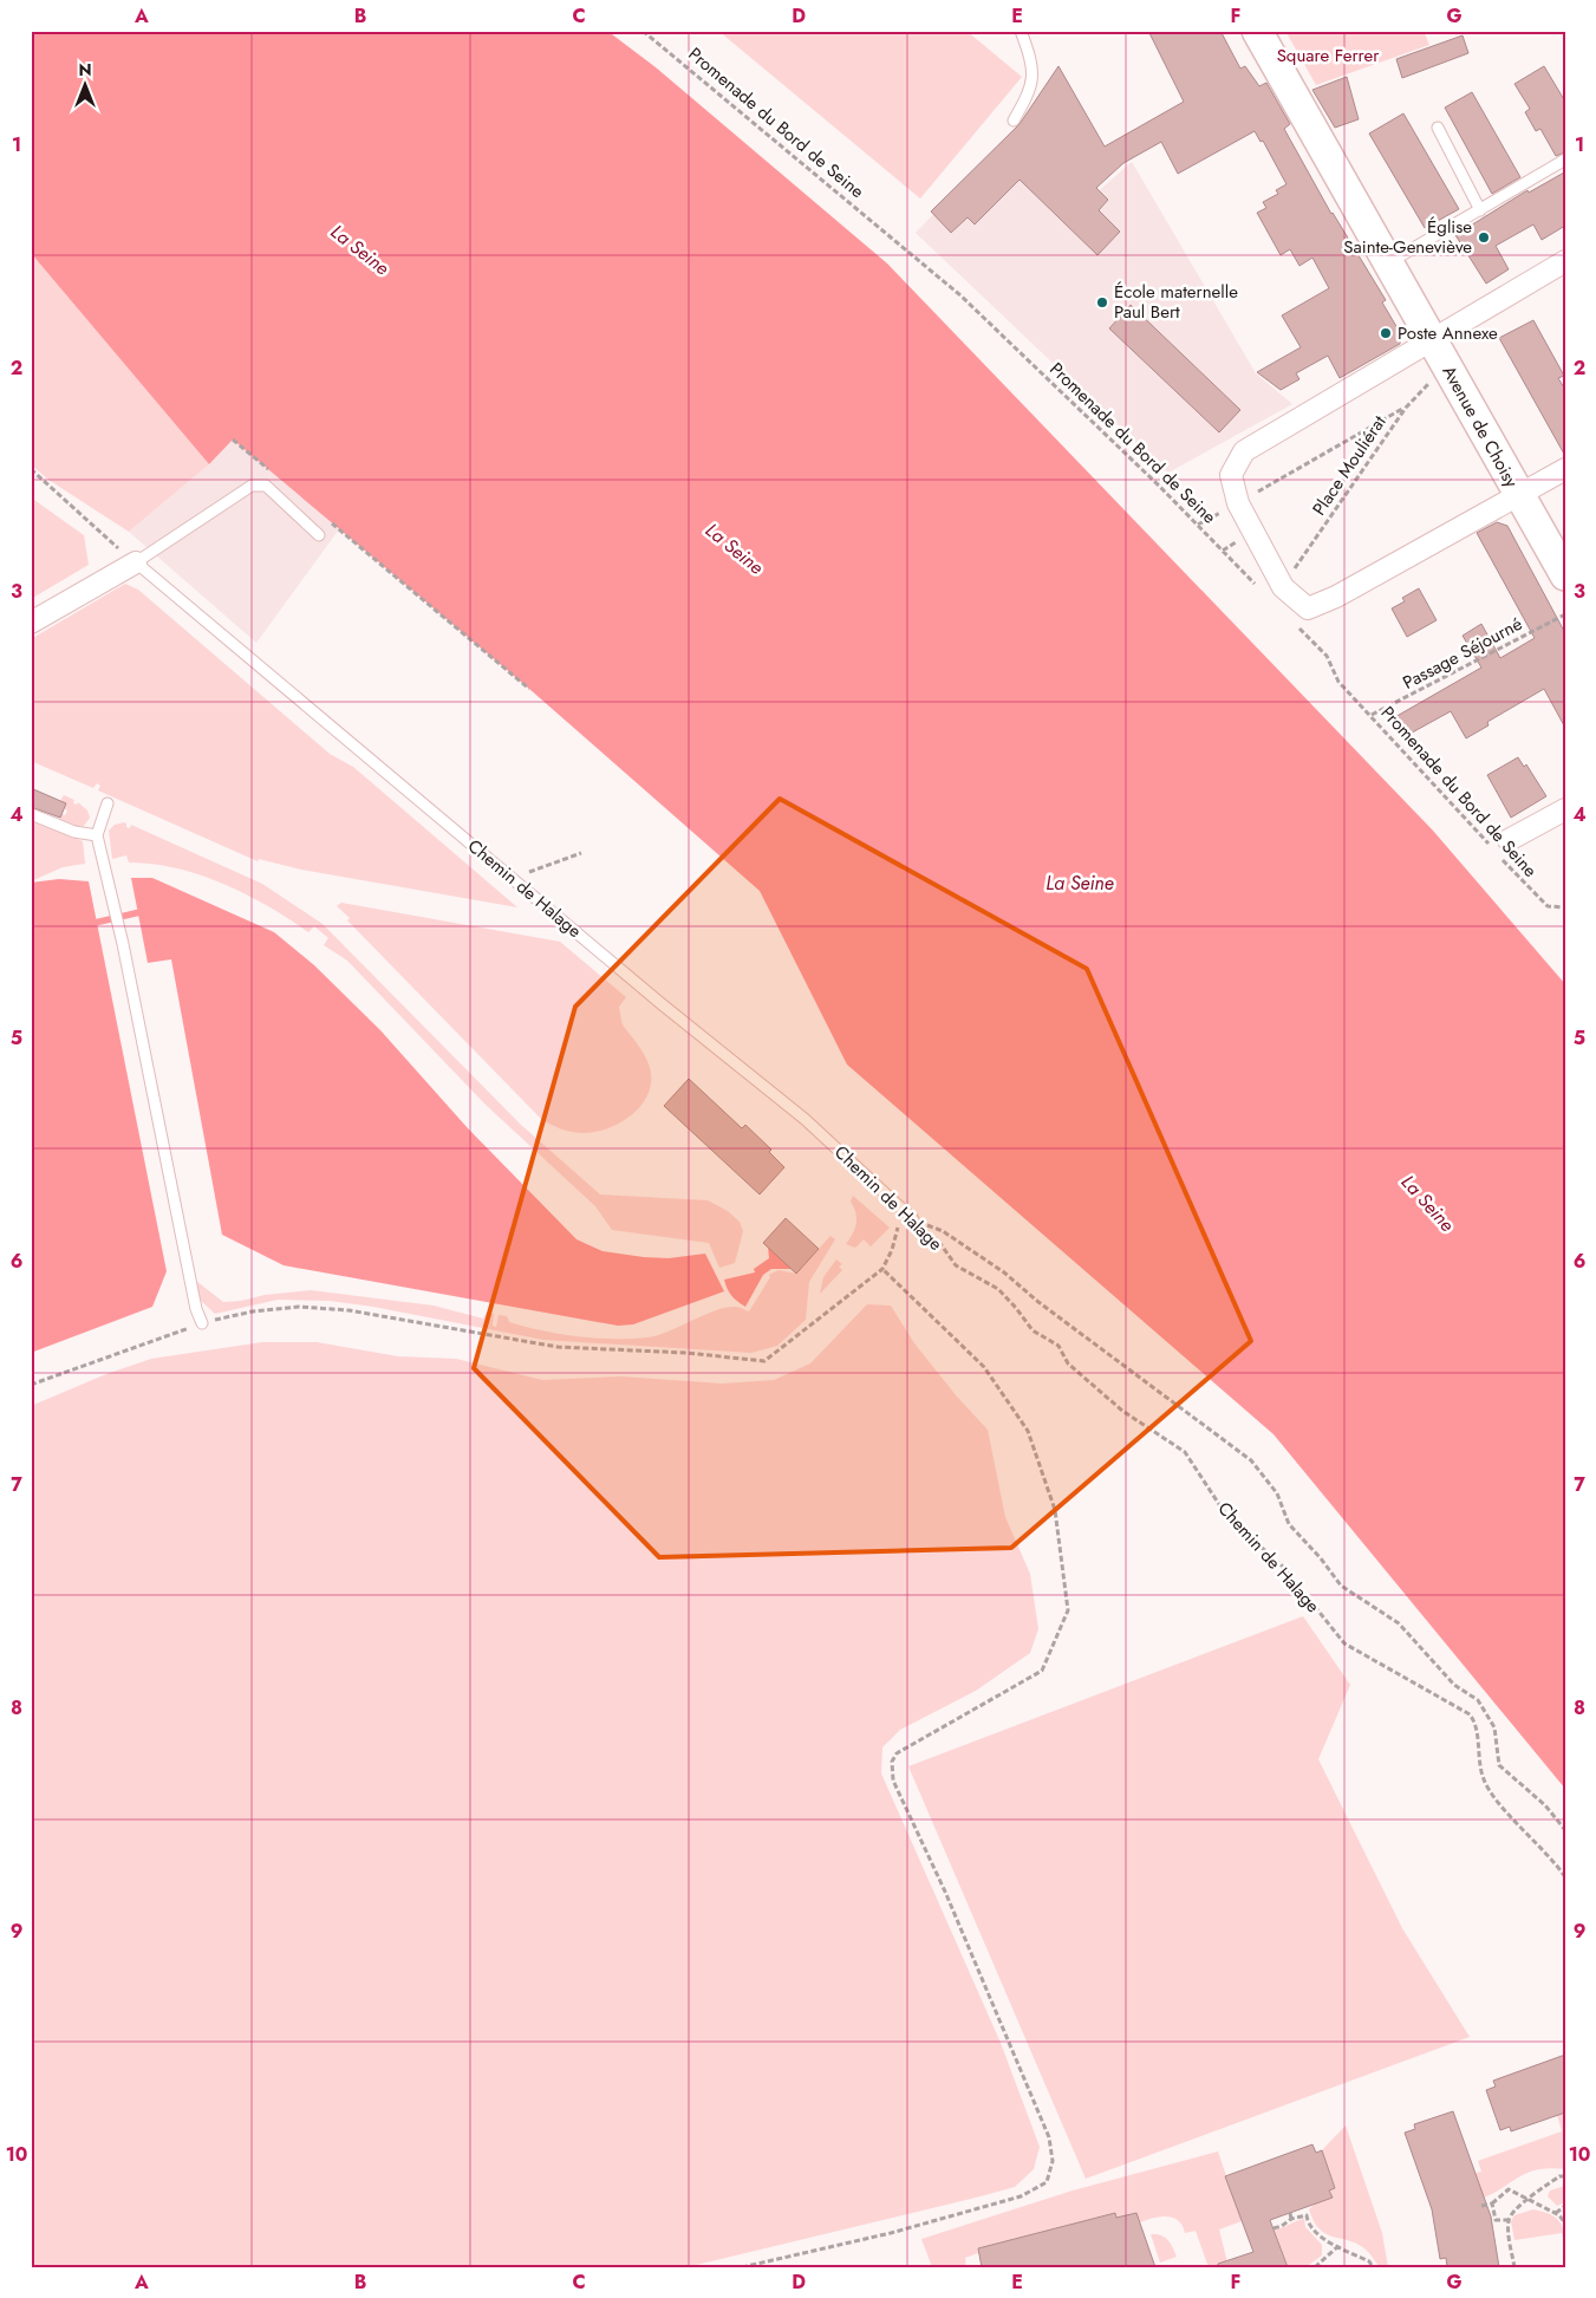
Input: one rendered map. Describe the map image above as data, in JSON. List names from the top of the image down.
{
  "streets": {
    "main road": ["Avenue de Choisy"],
    "lane": ["Chemin de Halage"],
    "path": ["Promenade du Bord de Seine", "Place Mouliérat", "Passage Séjourné"]
  },
  "crossings": [
    ["Promenade du Bord de Seine", "Passage Séjourné"],
    ["Avenue de Choisy", "Place Mouliérat"]
  ],
  "water": ["La Seine"],
  "parks": ["Square Ferrer"],
  "places": ["Église Sainte-Geneviève", "École maternelle Paul Bert", "Poste Annexe"],
  "north": "top",
  "grid": {
    "columns": [
      "A",
      "B",
      "C",
      "D",
      "E",
      "F",
      "G"
    ],
    "rows": [
      "1",
      "2",
      "3",
      "4",
      "5",
      "6",
      "7",
      "8",
      "9",
      "10"
    ]
  }
}
